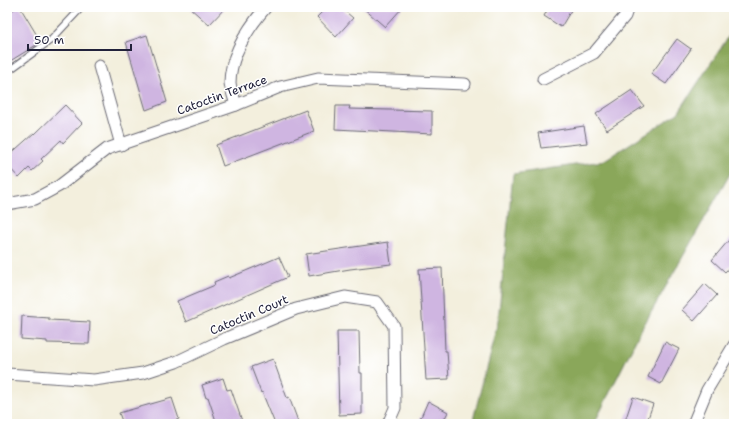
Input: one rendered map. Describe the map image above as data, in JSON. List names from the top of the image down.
{
  "streets": {
    "street": ["Catoctin Terrace", "Catoctin Court"]
  },
  "scale_bar": "50 m"
}
